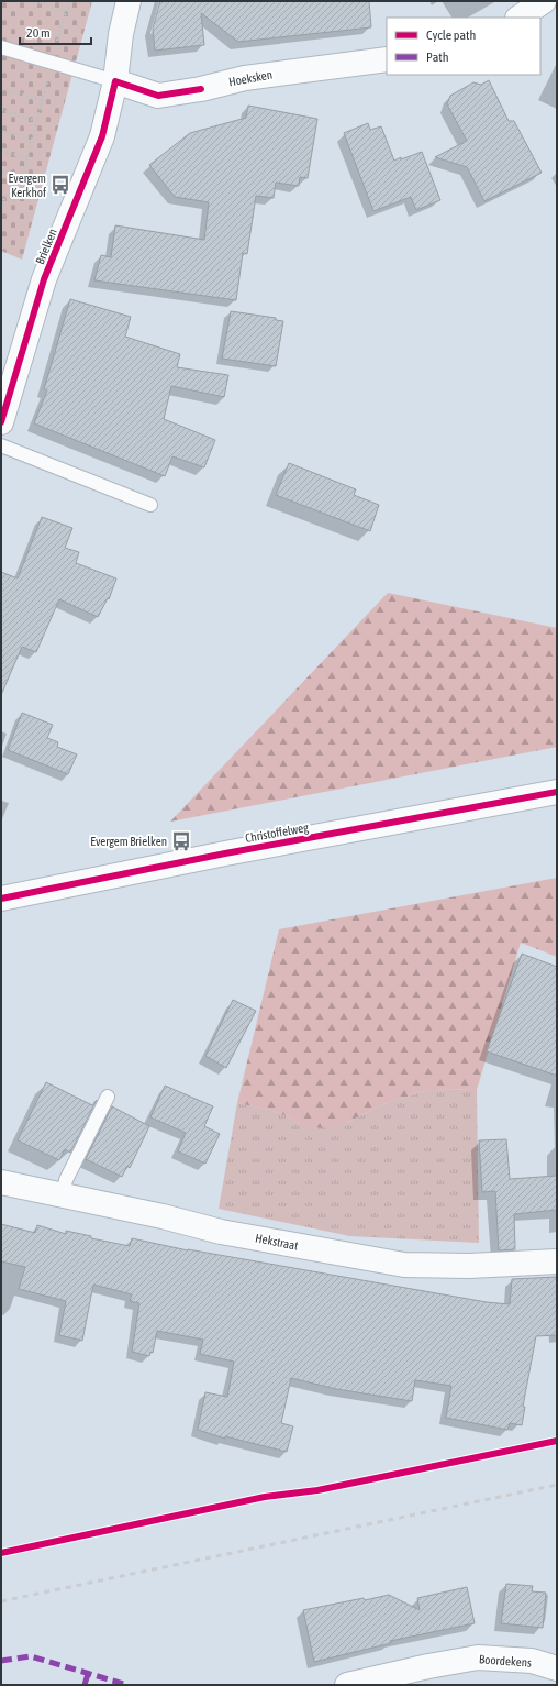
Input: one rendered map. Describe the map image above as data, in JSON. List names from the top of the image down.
{
  "streets": {
    "street": [
      "Hoeksken",
      "Brielken",
      "Christoffelweg",
      "Hekstraat",
      "Boordekens"
    ]
  },
  "crossings": [
    ["Hoeksken", "Brielken"]
  ],
  "places": {
    "bus stop": ["Evergem Kerkhof", "Evergem Brielken"]
  },
  "legend": ["Cycle path", "Path"],
  "scale_bar": "20 m"
}
